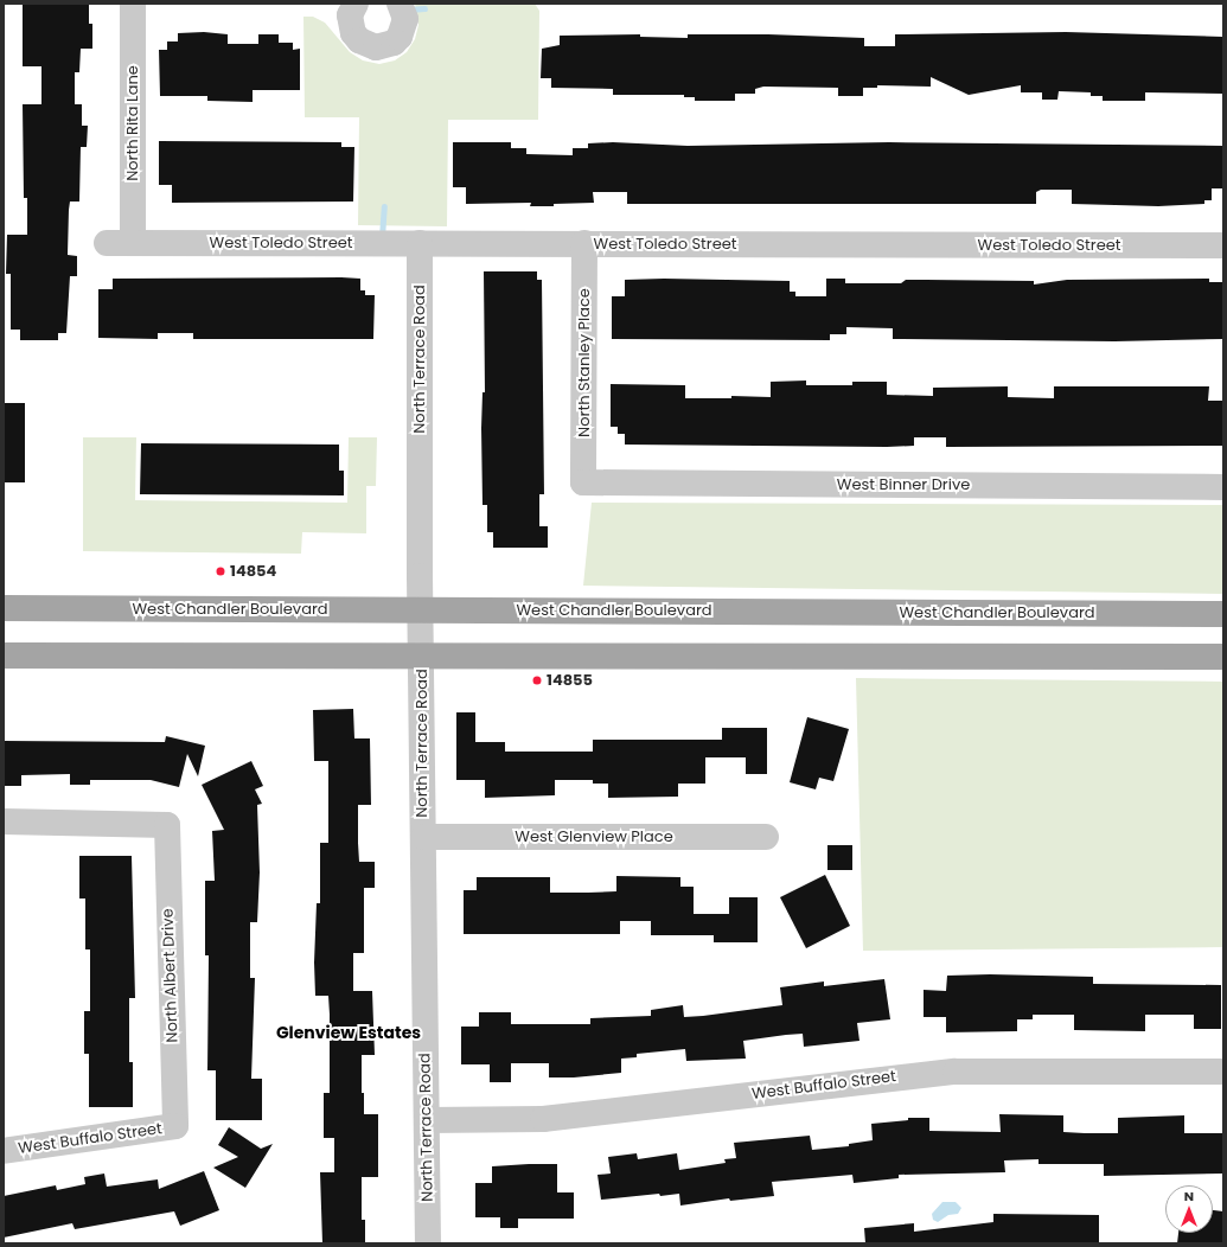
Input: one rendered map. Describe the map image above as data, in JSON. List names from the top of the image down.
{
  "streets": {
    "main road": ["West Chandler Boulevard"],
    "street": [
      "North Rita Lane",
      "West Toledo Street",
      "North Terrace Road",
      "North Stanley Place",
      "West Binner Drive",
      "West Glenview Place",
      "North Albert Drive",
      "West Buffalo Street"
    ]
  },
  "crossings": [
    ["North Rita Lane", "West Toledo Street"],
    ["West Toledo Street", "North Terrace Road"],
    ["West Toledo Street", "North Stanley Place"],
    ["North Terrace Road", "West Chandler Boulevard"],
    ["North Terrace Road", "West Glenview Place"],
    ["North Terrace Road", "West Buffalo Street"],
    ["North Stanley Place", "West Binner Drive"],
    ["North Albert Drive", "West Buffalo Street"]
  ],
  "districts": ["Glenview Estates"],
  "places": ["14854", "14855"],
  "north": "top"
}
